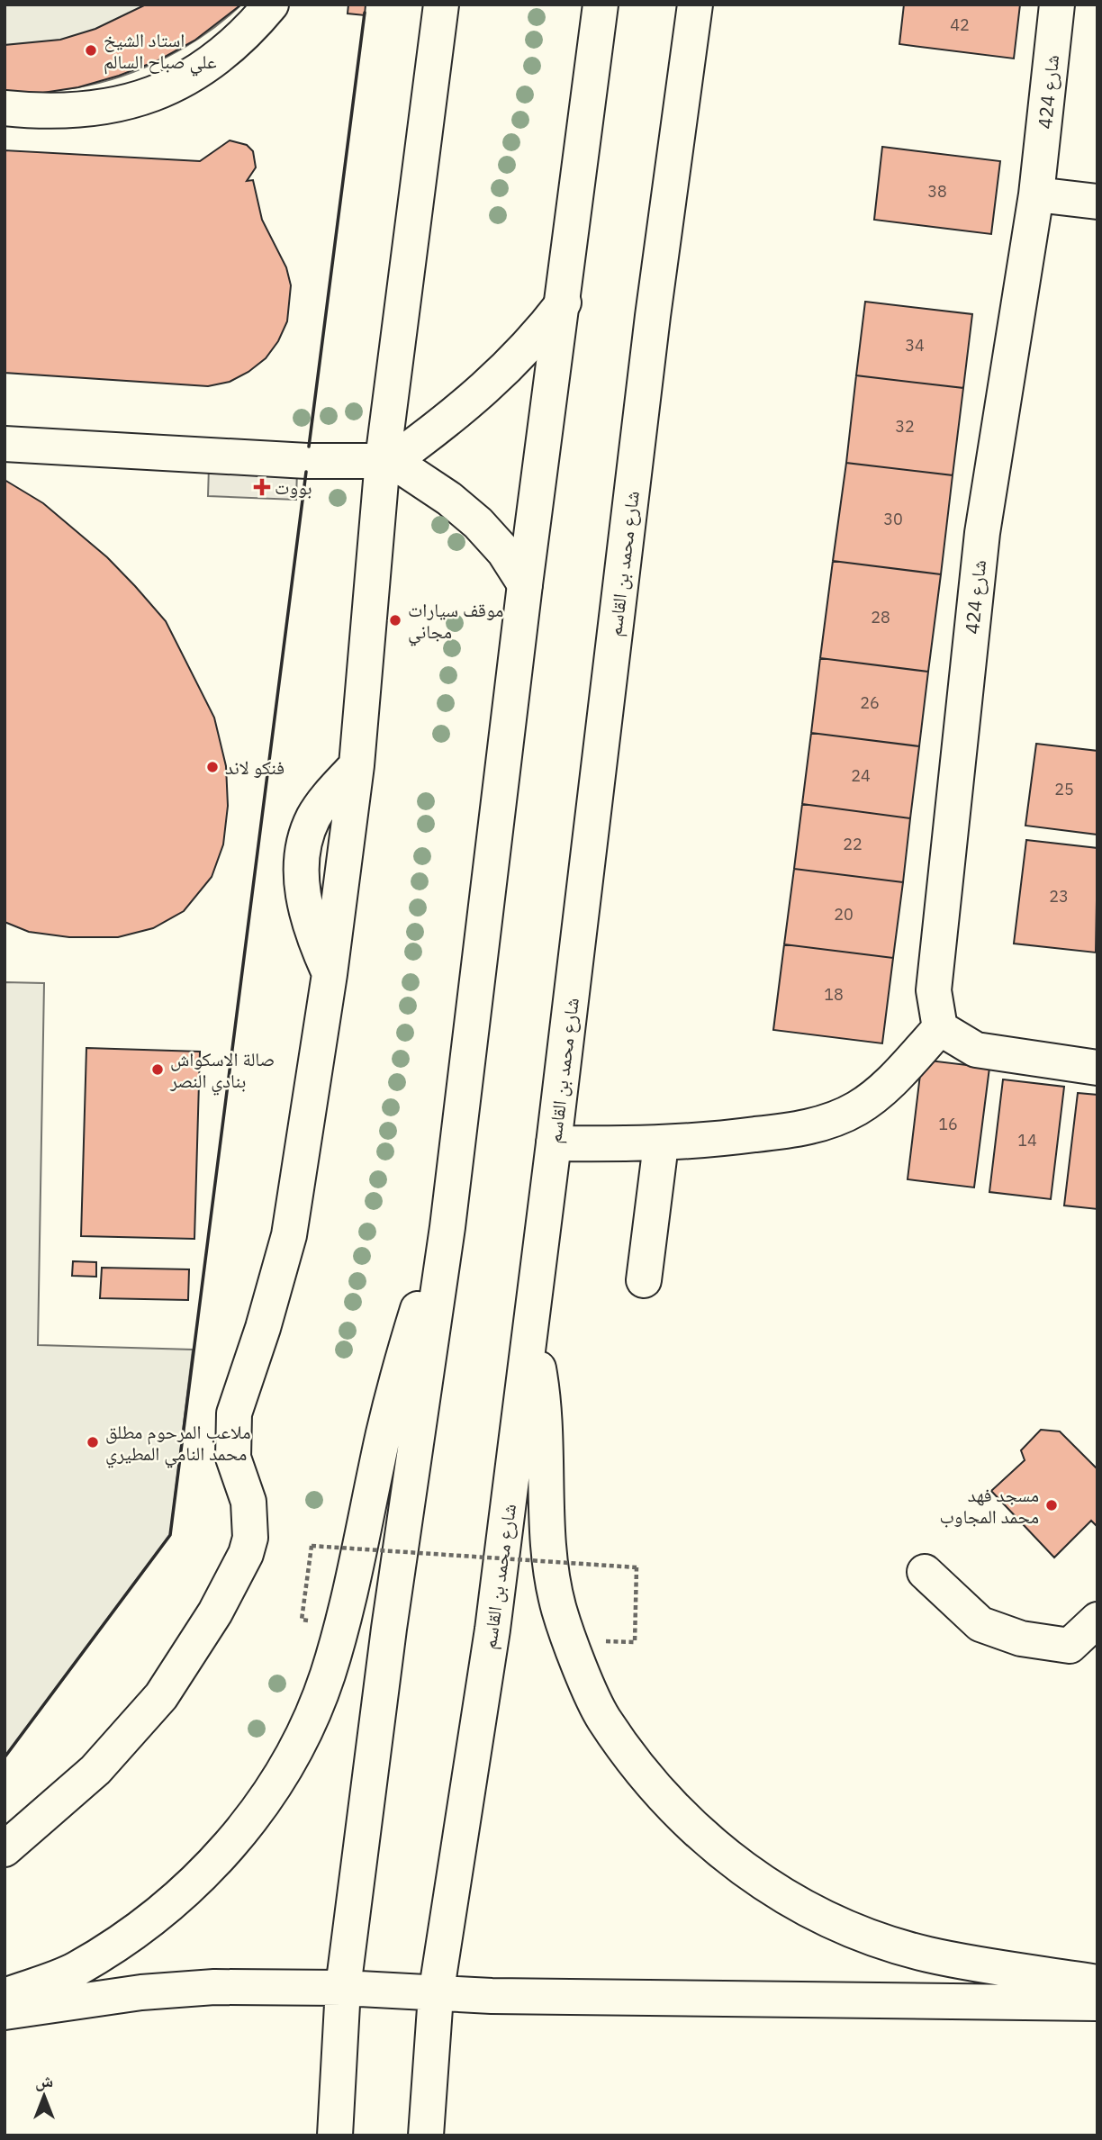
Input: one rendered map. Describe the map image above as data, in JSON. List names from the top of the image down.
{
  "streets": {
    "main road": ["شارع 424", "شارع محمد بن القاسم"]
  },
  "places": {
    "other": [
      "استاد الشيخ علي صباح السالم",
      "موقف سيارات مجاني",
      "فنكو لاند",
      "صالة الاسكواش بنادي النصر",
      "ملاعب المرحوم مطلق محمد النامي المطيري",
      "مسجد فهد محمد المجاوب"
    ],
    "health": ["بووت"]
  },
  "house_numbers": [
    "42",
    "38",
    "34",
    "32",
    "30",
    "28",
    "26",
    "24",
    "25",
    "22",
    "23",
    "20",
    "18",
    "16",
    "14"
  ],
  "north": "top"
}
